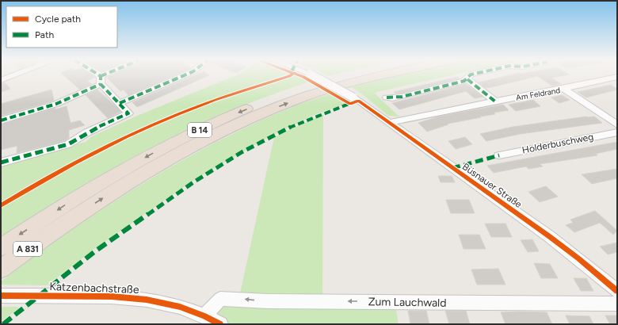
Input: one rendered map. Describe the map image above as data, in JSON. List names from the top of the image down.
{
  "streets": {
    "highway": ["B 14", "A 831"],
    "street": [
      "Am Feldrand",
      "Holderbuschweg",
      "Büsnauer Straße",
      "Katzenbachstraße",
      "Zum Lauchwald"
    ]
  },
  "crossings": [
    ["Am Feldrand", "Büsnauer Straße"],
    ["B 14", "A 831"],
    ["Katzenbachstraße", "Zum Lauchwald"]
  ],
  "one_way": ["Zum Lauchwald"],
  "legend": ["Cycle path", "Path"]
}
